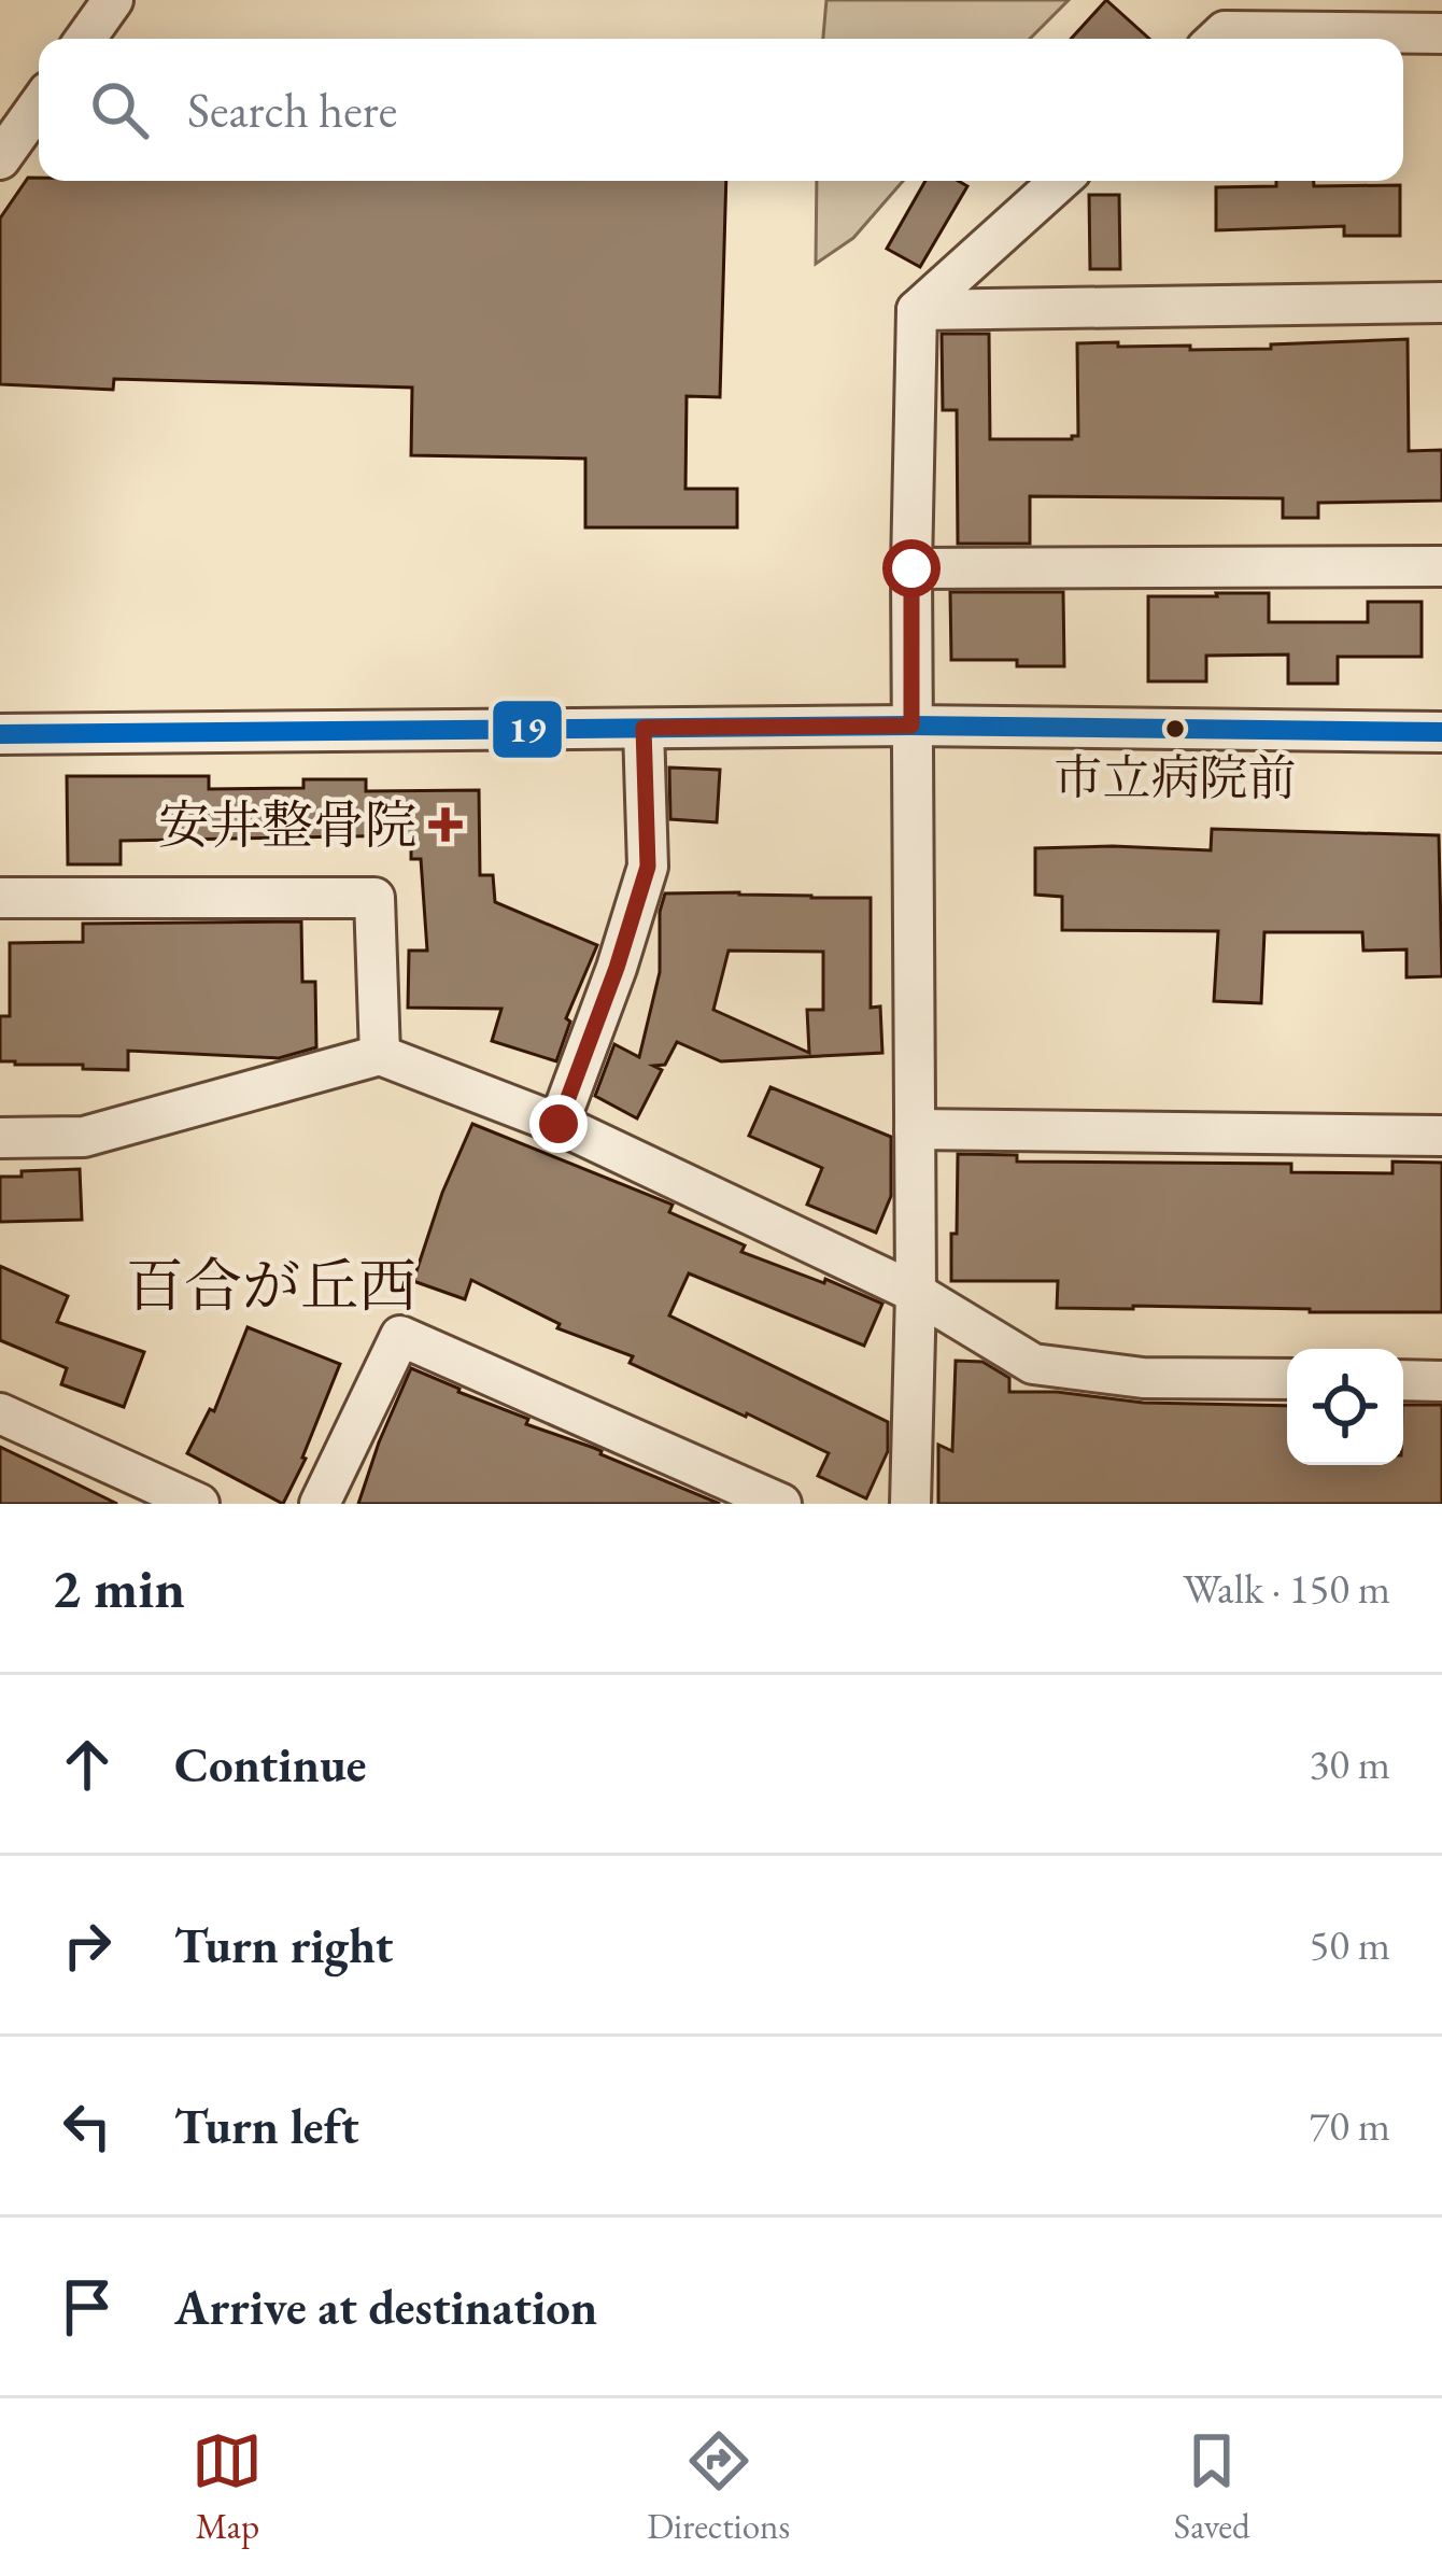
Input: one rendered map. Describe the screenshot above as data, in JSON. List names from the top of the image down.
{
  "districts": ["百合が丘西"],
  "places": {
    "other": ["市立病院前"],
    "health": ["安井整骨院"]
  },
  "lines": ["transit line 19"],
  "page": {
    "search": "Search here",
    "heading": ["2 min", "Walk · 150 m"],
    "list": [
      ["Continue", "30 m"],
      ["Turn right", "50 m"],
      ["Turn left", "70 m"],
      "Arrive at destination"
    ],
    "nav": ["Map", "Directions", "Saved"]
  }
}
